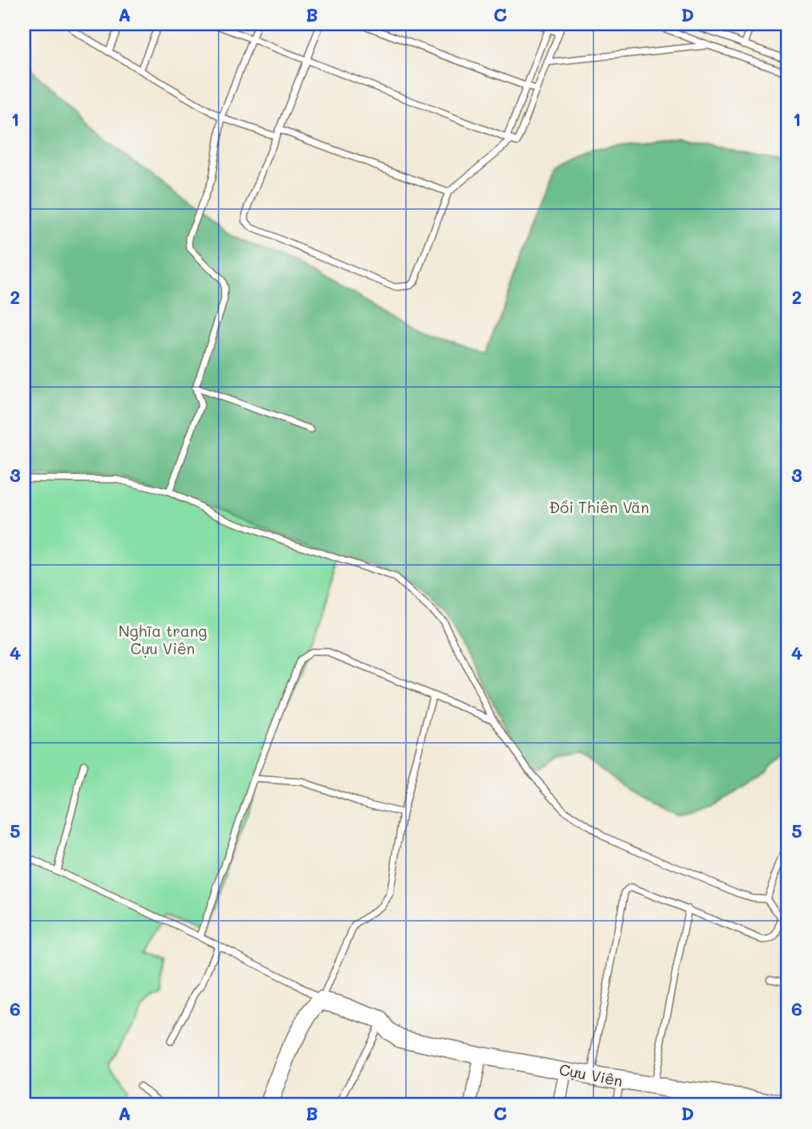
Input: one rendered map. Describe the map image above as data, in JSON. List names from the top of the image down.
{
  "streets": {
    "street": ["Cựu Viên"]
  },
  "parks": ["Đồi Thiên Văn", "Nghĩa trang Cựu Viên"],
  "grid": {
    "columns": [
      "A",
      "B",
      "C",
      "D"
    ],
    "rows": [
      "1",
      "2",
      "3",
      "4",
      "5",
      "6"
    ]
  }
}
